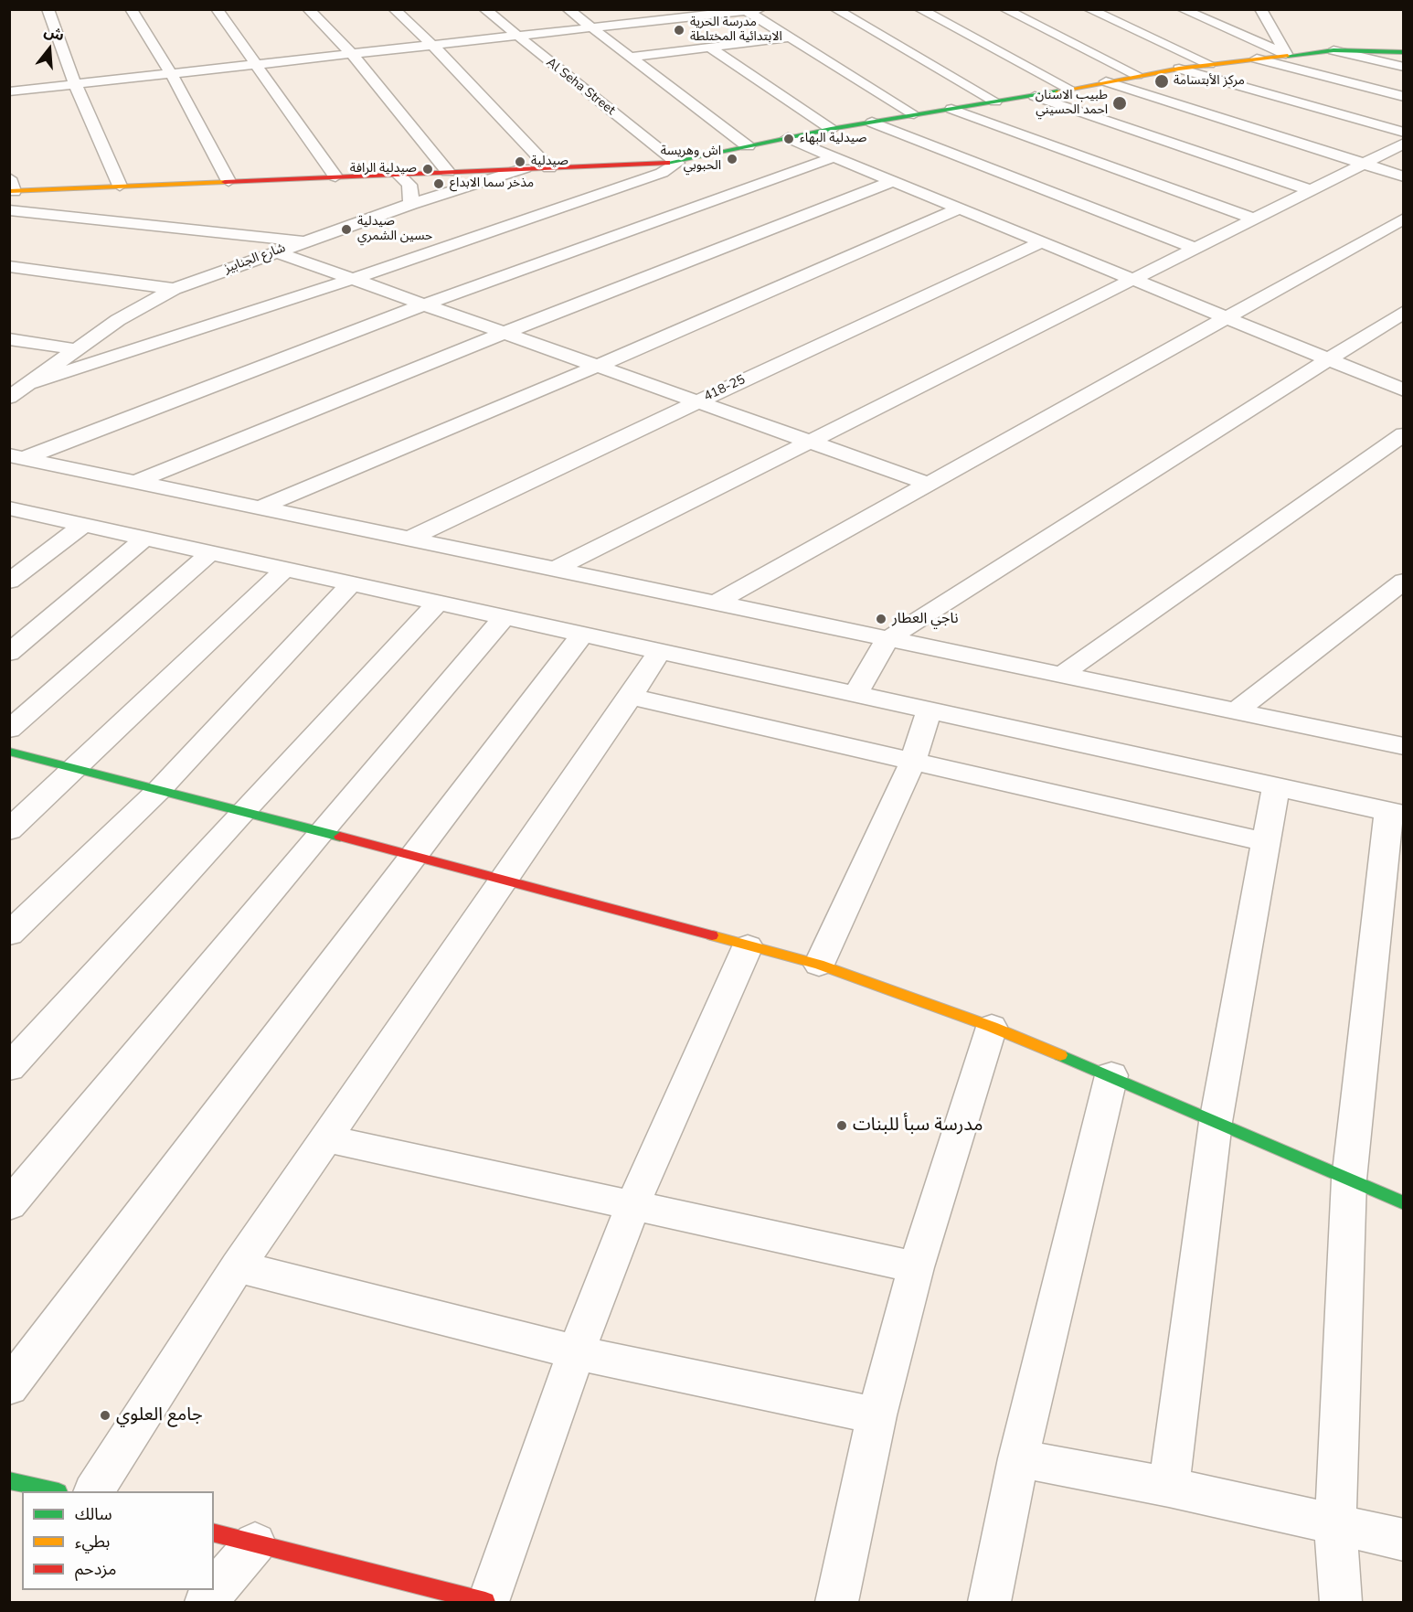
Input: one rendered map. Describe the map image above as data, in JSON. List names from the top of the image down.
{
  "streets": {
    "street": ["Al Seha Street", "شارع الجنابيز", "418-25"]
  },
  "places": [
    "مدرسة الحرية الابتدائية المختلطة",
    "مركز الأبتسامة",
    "طبيب الاسنان احمد الحسيني",
    "صيدلية البهاء",
    "اش وهريسة الحبوبي",
    "صيدلية",
    "صيدلية الرافة",
    "مذخر سما الابداع",
    "صيدلية حسين الشمري",
    "ناجي العطار",
    "مدرسة سبأ للبنات",
    "جامع العلوي"
  ],
  "legend": ["سالك", "بطيء", "مزدحم"],
  "north": "top"
}
